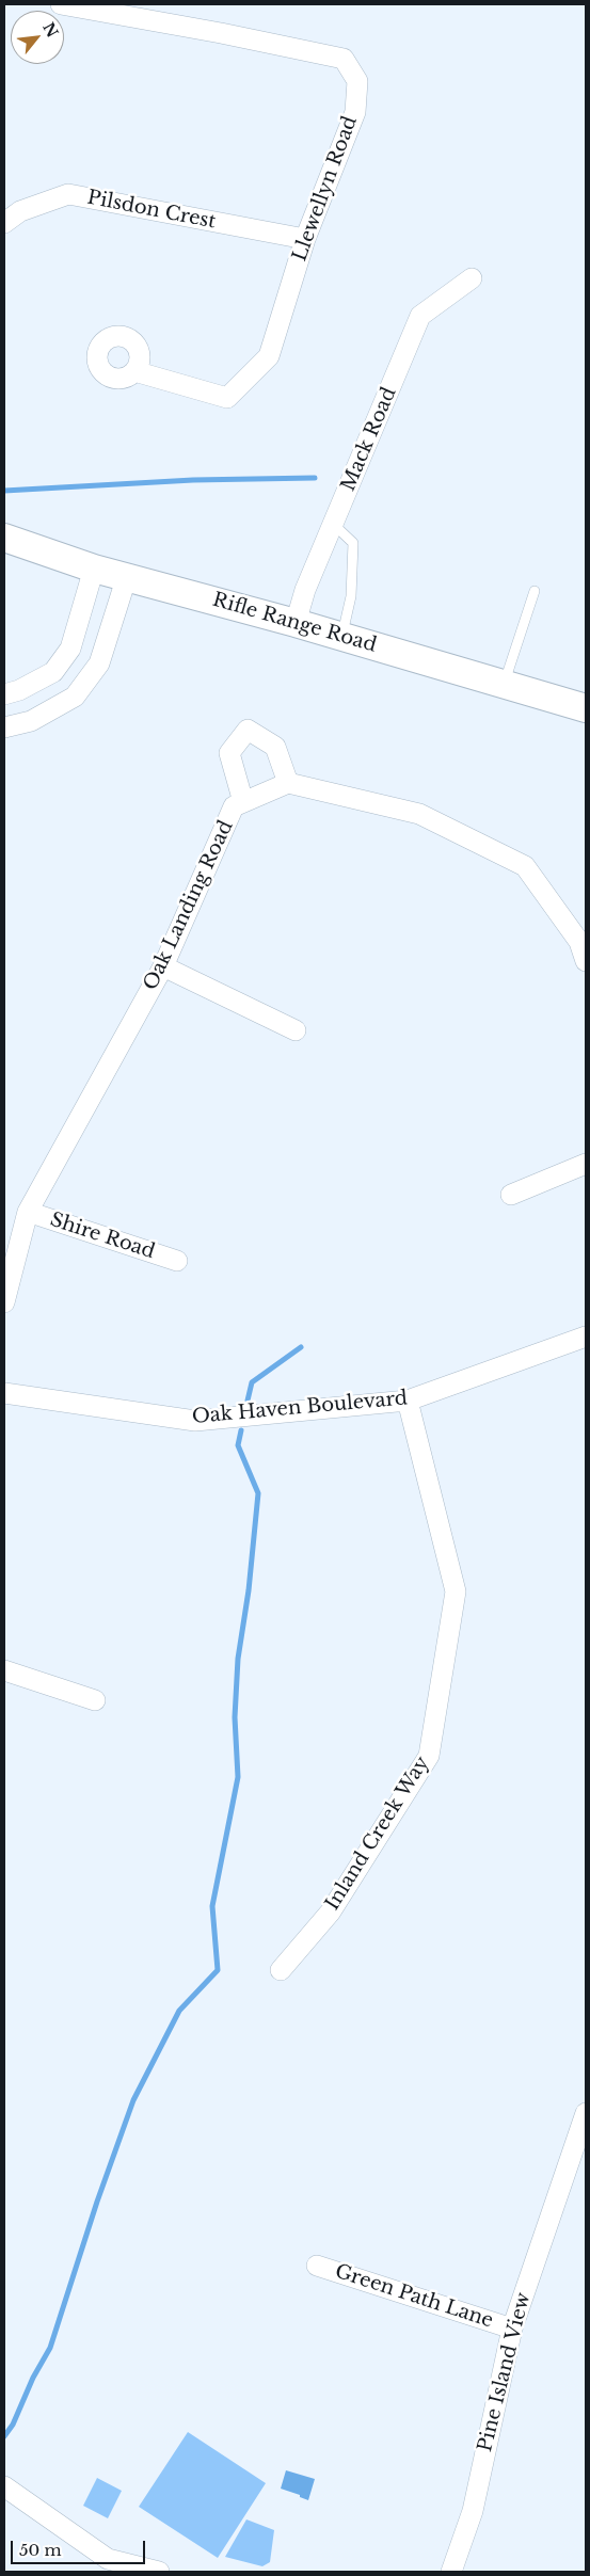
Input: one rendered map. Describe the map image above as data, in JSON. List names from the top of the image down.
{
  "streets": {
    "main road": ["Rifle Range Road"],
    "street": [
      "Llewellyn Road",
      "Pilsdon Crest",
      "Mack Road",
      "Oak Landing Road",
      "Shire Road",
      "Oak Haven Boulevard",
      "Inland Creek Way",
      "Green Path Lane",
      "Pine Island View"
    ]
  },
  "crossings": [
    ["Llewellyn Road", "Pilsdon Crest"],
    ["Mack Road", "Rifle Range Road"],
    ["Oak Landing Road", "Shire Road"],
    ["Oak Haven Boulevard", "Inland Creek Way"],
    ["Green Path Lane", "Pine Island View"]
  ],
  "scale_bar": "50 m",
  "north": "top right"
}
